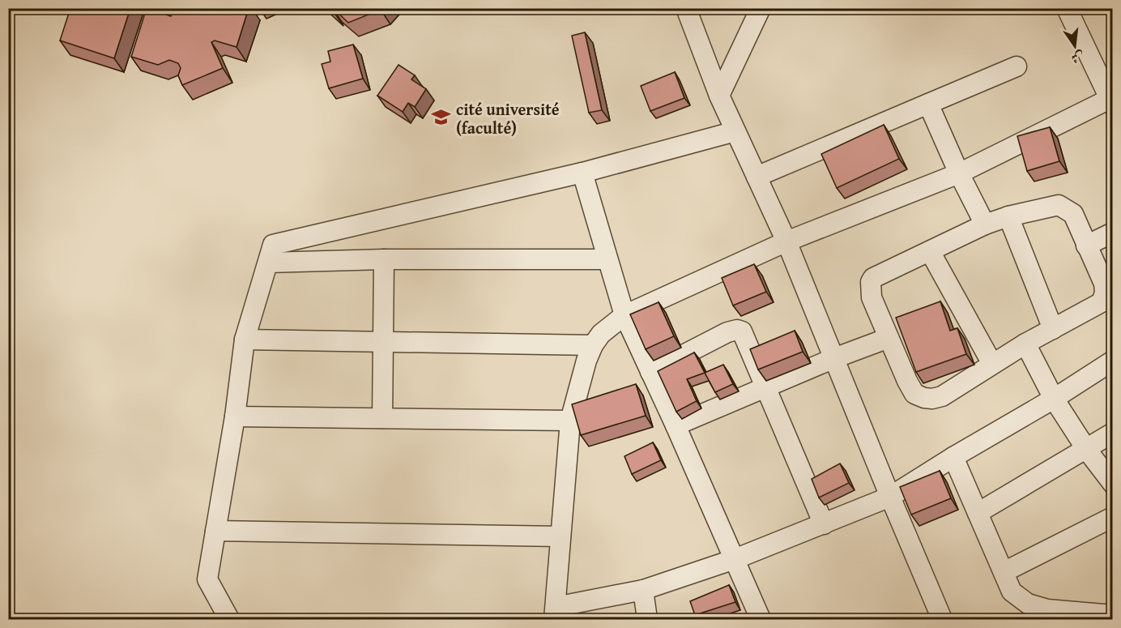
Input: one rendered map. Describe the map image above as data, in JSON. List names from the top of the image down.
{
  "places": {
    "school or university": ["cité université (faculté)"]
  },
  "north": "bottom"
}
